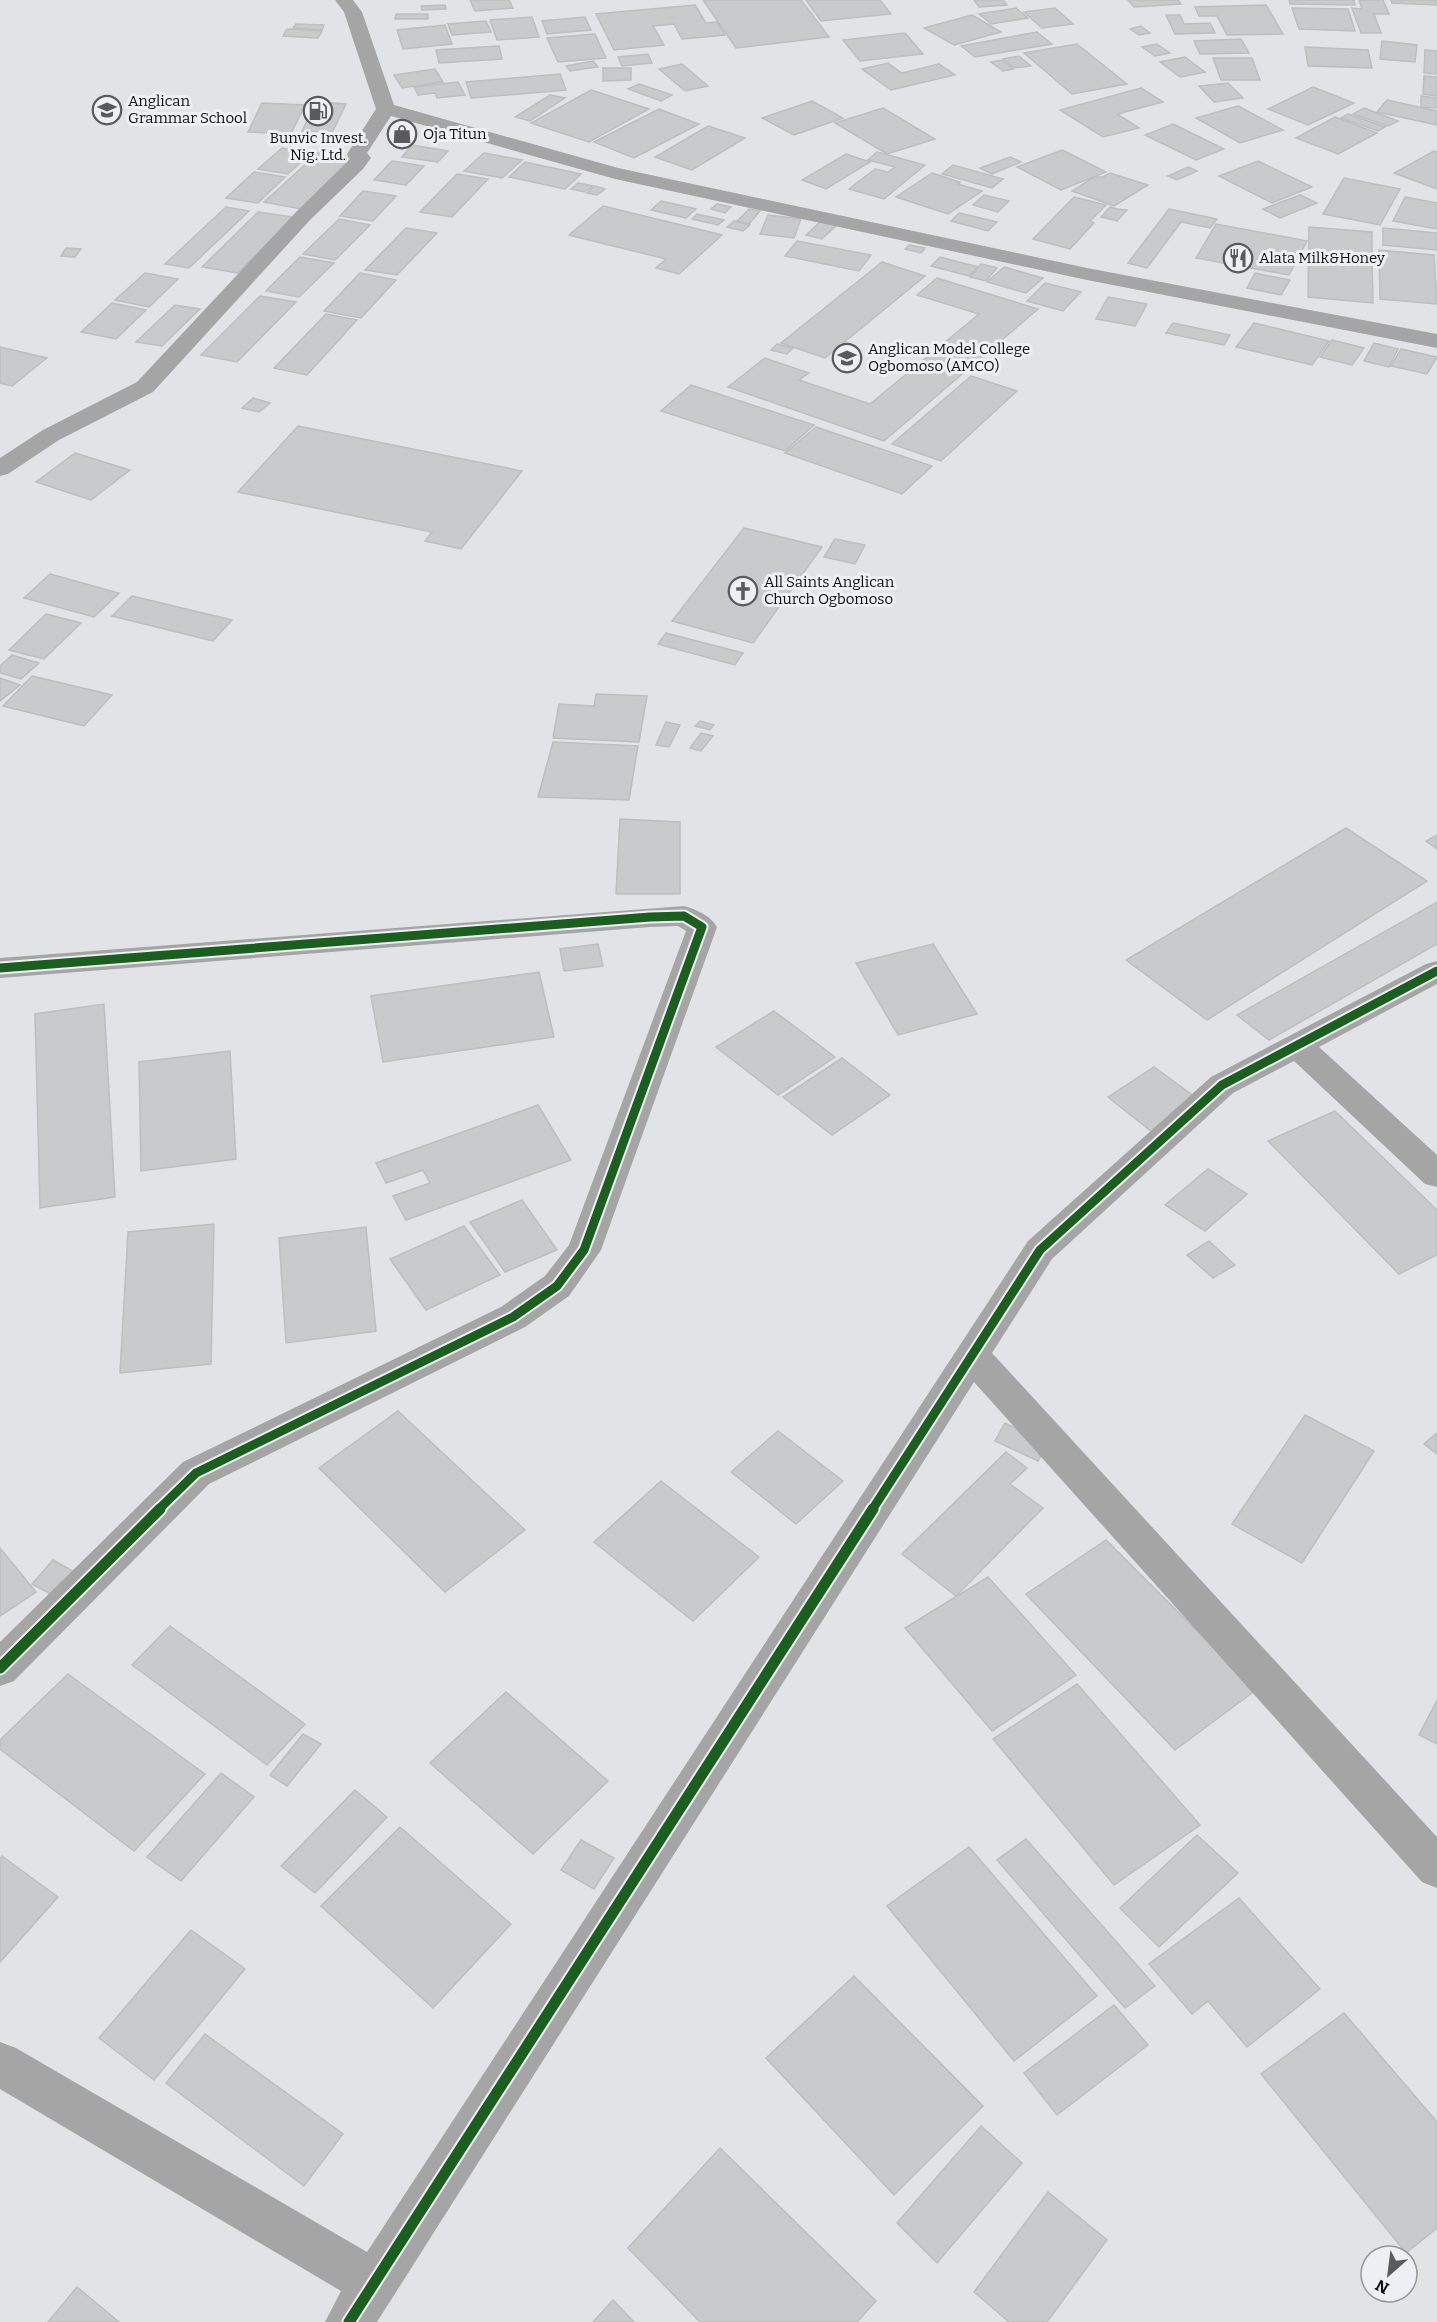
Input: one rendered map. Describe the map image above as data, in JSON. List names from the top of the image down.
{
  "places": {
    "school or university": ["Anglican Grammar School", "Anglican Model College Ogbomoso (AMCO)"],
    "fuel station": ["Bunvic Invest. Nig. Ltd."],
    "shop": ["Oja Titun"],
    "restaurant": ["Alata Milk&Honey"],
    "church": ["All Saints Anglican Church Ogbomoso"]
  },
  "north": "bottom left"
}
